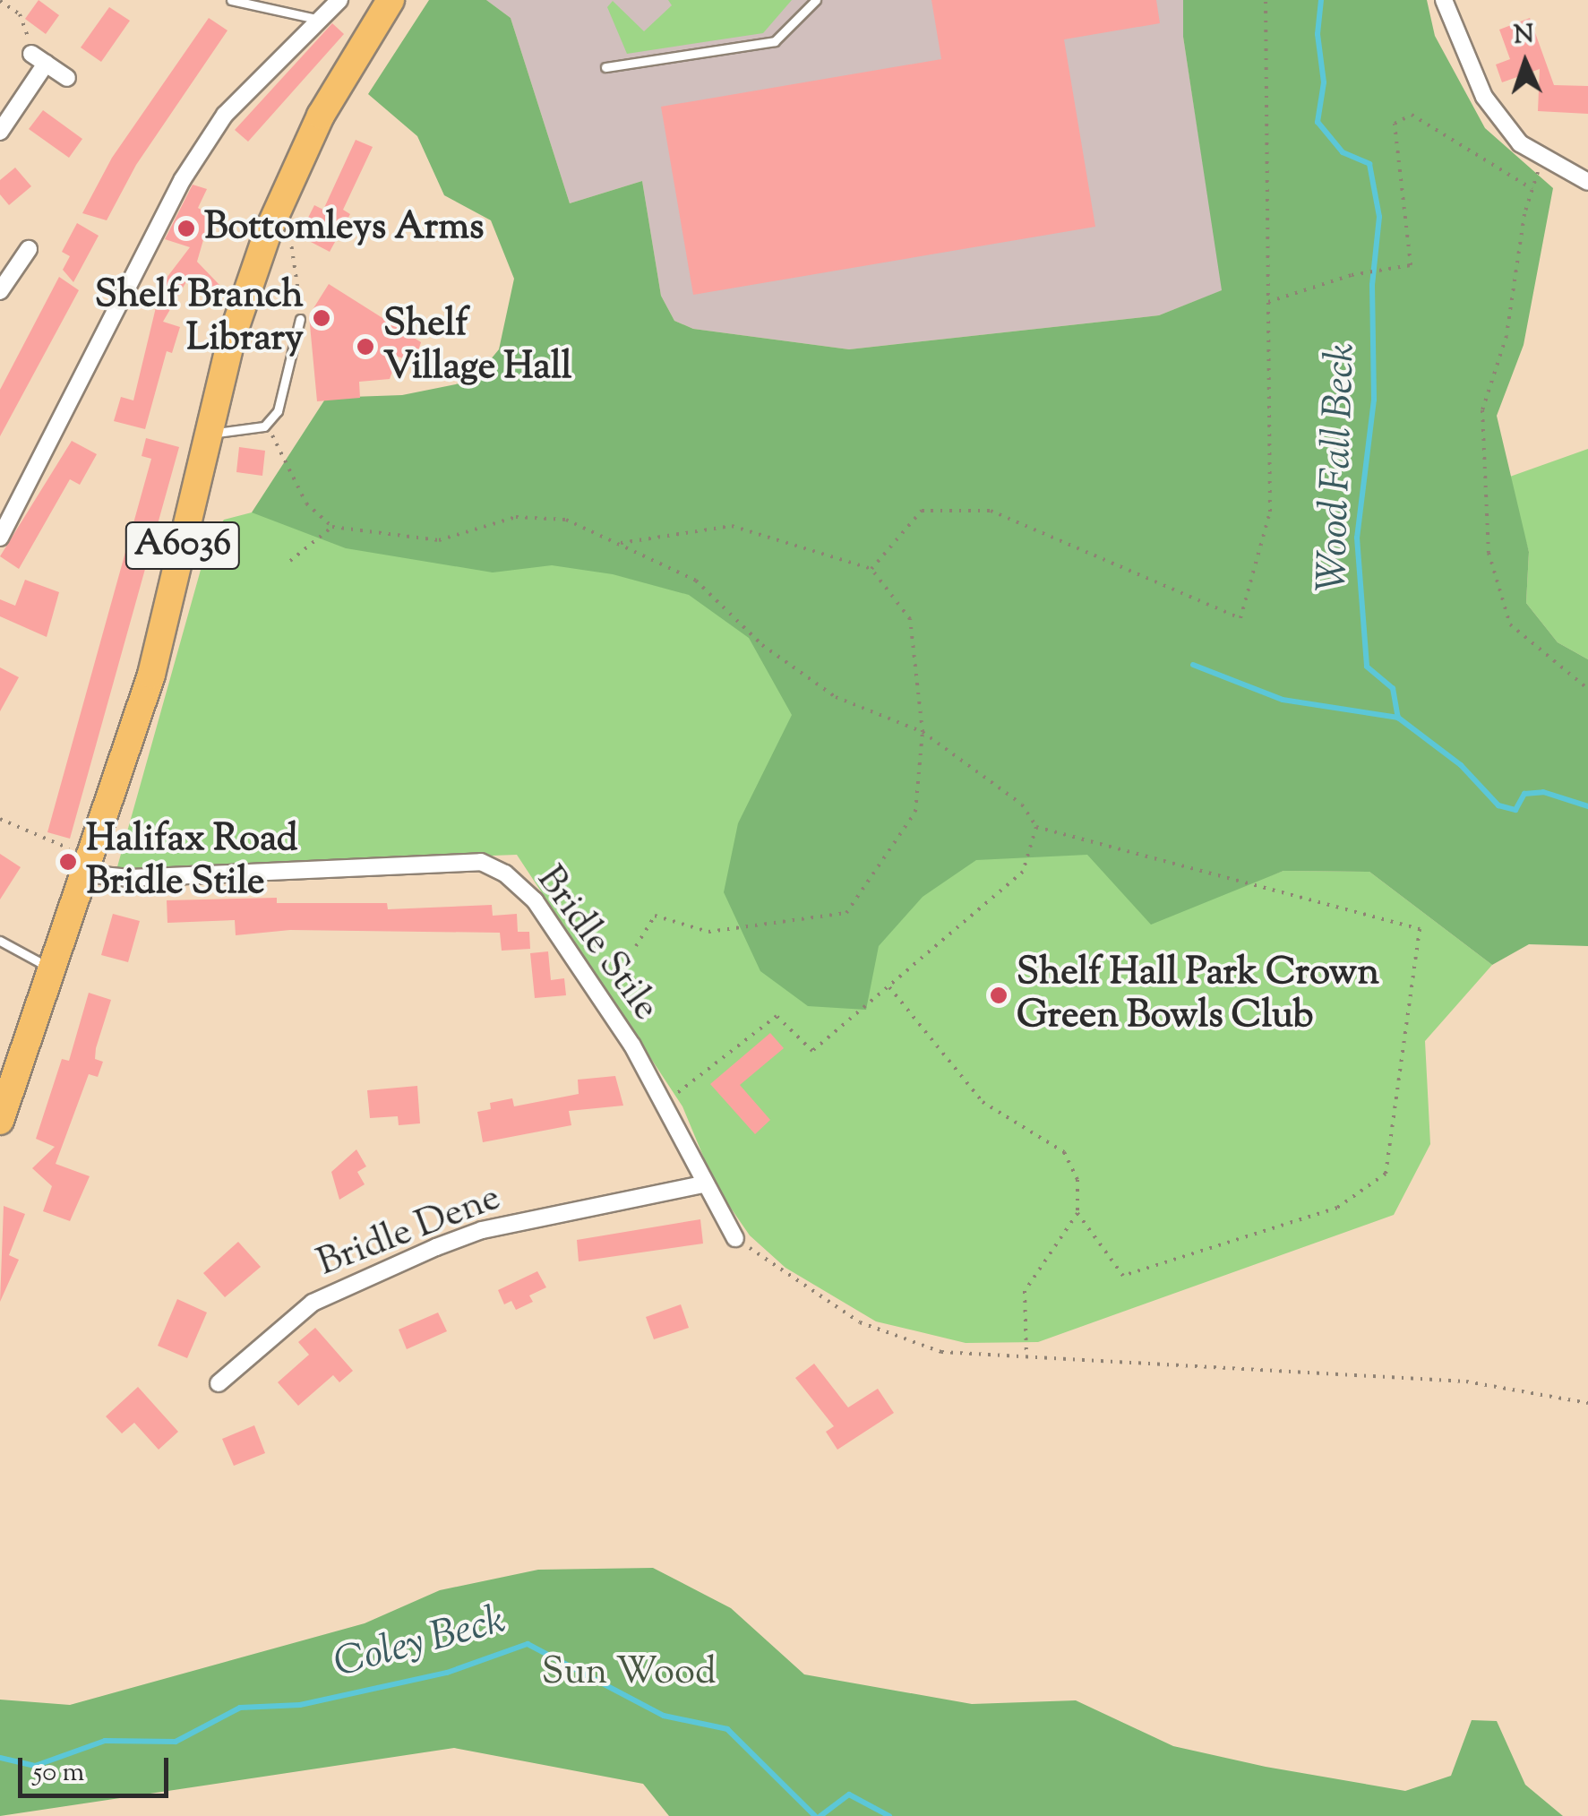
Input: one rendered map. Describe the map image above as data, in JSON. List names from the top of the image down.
{
  "streets": {
    "highway": ["A6036"],
    "street": ["Bridle Stile", "Bridle Dene"]
  },
  "crossings": [
    ["A6036", "Bridle Stile"],
    ["Bridle Stile", "Bridle Dene"]
  ],
  "water": ["Wood Fall Beck", "Coley Beck"],
  "parks": ["Sun Wood"],
  "places": [
    "Bottomleys Arms",
    "Shelf Branch Library",
    "Shelf Village Hall",
    "Halifax Road Bridle Stile",
    "Shelf Hall Park Crown Green Bowls Club"
  ],
  "scale_bar": "50 m",
  "north": "top"
}
